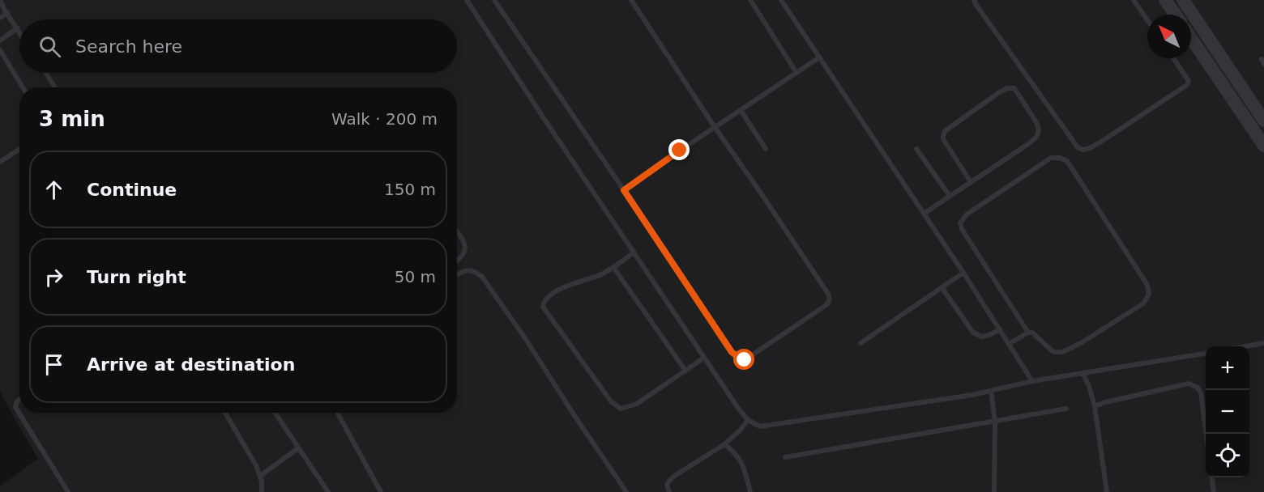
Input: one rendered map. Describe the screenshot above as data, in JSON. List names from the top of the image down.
{
  "north": "top left",
  "page": {
    "search": "Search here",
    "heading": ["3 min", "Walk · 200 m"],
    "list": [
      ["Continue", "150 m"],
      ["Turn right", "50 m"],
      "Arrive at destination"
    ],
    "map_buttons": ["+", "−"]
  }
}
